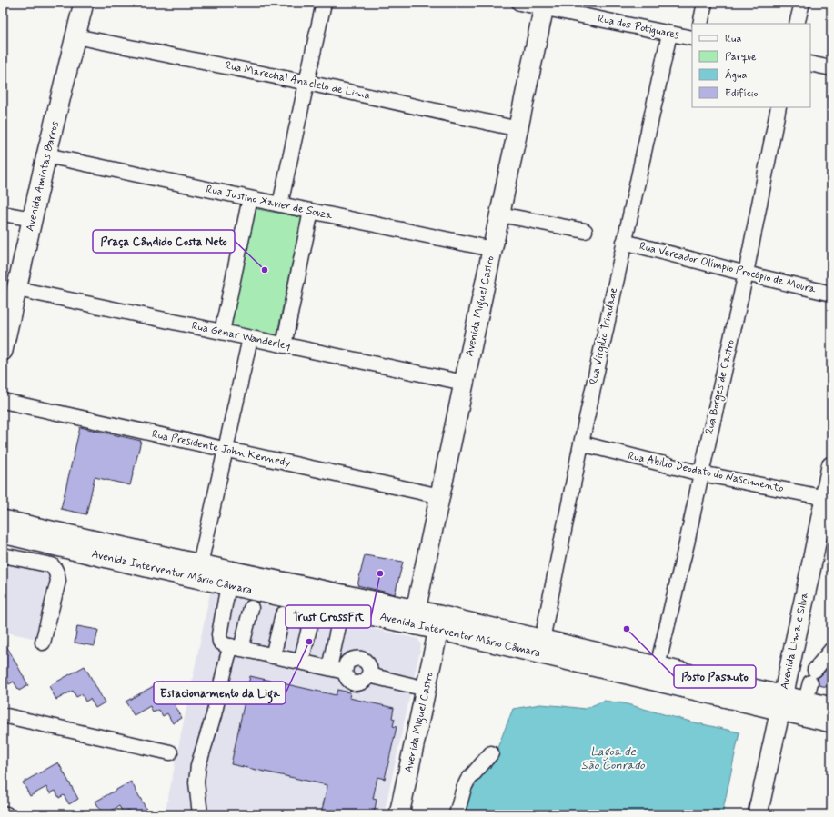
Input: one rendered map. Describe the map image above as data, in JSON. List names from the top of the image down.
{
  "streets": {
    "main road": [
      "Avenida Amintas Barros",
      "Avenida Miguel Castro",
      "Avenida Interventor Mário Câmara",
      "Avenida Lima e Silva"
    ],
    "street": [
      "Rua dos Potiguares",
      "Rua Marechal Anacleto de Lima",
      "Rua Justino Xavier de Souza",
      "Rua Vereador Olímpio Procópio de Moura",
      "Rua Genar Wanderley",
      "Rua Virgilio Trindade",
      "Rua Borges de Castro",
      "Rua Presidente John Kennedy",
      "Rua Abilio Deodato do Nascimento"
    ]
  },
  "crossings": [
    ["Rua dos Potiguares", "Avenida Miguel Castro"],
    ["Rua dos Potiguares", "Rua Virgilio Trindade"],
    ["Rua Marechal Anacleto de Lima", "Avenida Amintas Barros"],
    ["Rua Marechal Anacleto de Lima", "Avenida Miguel Castro"],
    ["Avenida Amintas Barros", "Rua Justino Xavier de Souza"],
    ["Avenida Amintas Barros", "Rua Genar Wanderley"],
    ["Rua Justino Xavier de Souza", "Avenida Miguel Castro"],
    ["Rua Vereador Olímpio Procópio de Moura", "Rua Virgilio Trindade"],
    ["Rua Vereador Olímpio Procópio de Moura", "Rua Borges de Castro"],
    ["Avenida Miguel Castro", "Rua Genar Wanderley"],
    ["Avenida Miguel Castro", "Rua Presidente John Kennedy"],
    ["Avenida Miguel Castro", "Avenida Interventor Mário Câmara"],
    ["Rua Virgilio Trindade", "Rua Abilio Deodato do Nascimento"],
    ["Rua Virgilio Trindade", "Avenida Interventor Mário Câmara"],
    ["Rua Borges de Castro", "Rua Abilio Deodato do Nascimento"],
    ["Rua Borges de Castro", "Avenida Interventor Mário Câmara"],
    ["Rua Abilio Deodato do Nascimento", "Avenida Lima e Silva"],
    ["Avenida Interventor Mário Câmara", "Avenida Lima e Silva"]
  ],
  "water": ["Lagoa de São Conrado"],
  "places": [
    "Praça Cândido Costa Neto",
    "Trust CrossFit",
    "Posto Pasauto",
    "Estacionamento da Liga"
  ],
  "legend": [
    "Rua",
    "Parque",
    "Água",
    "Edifício"
  ]
}
